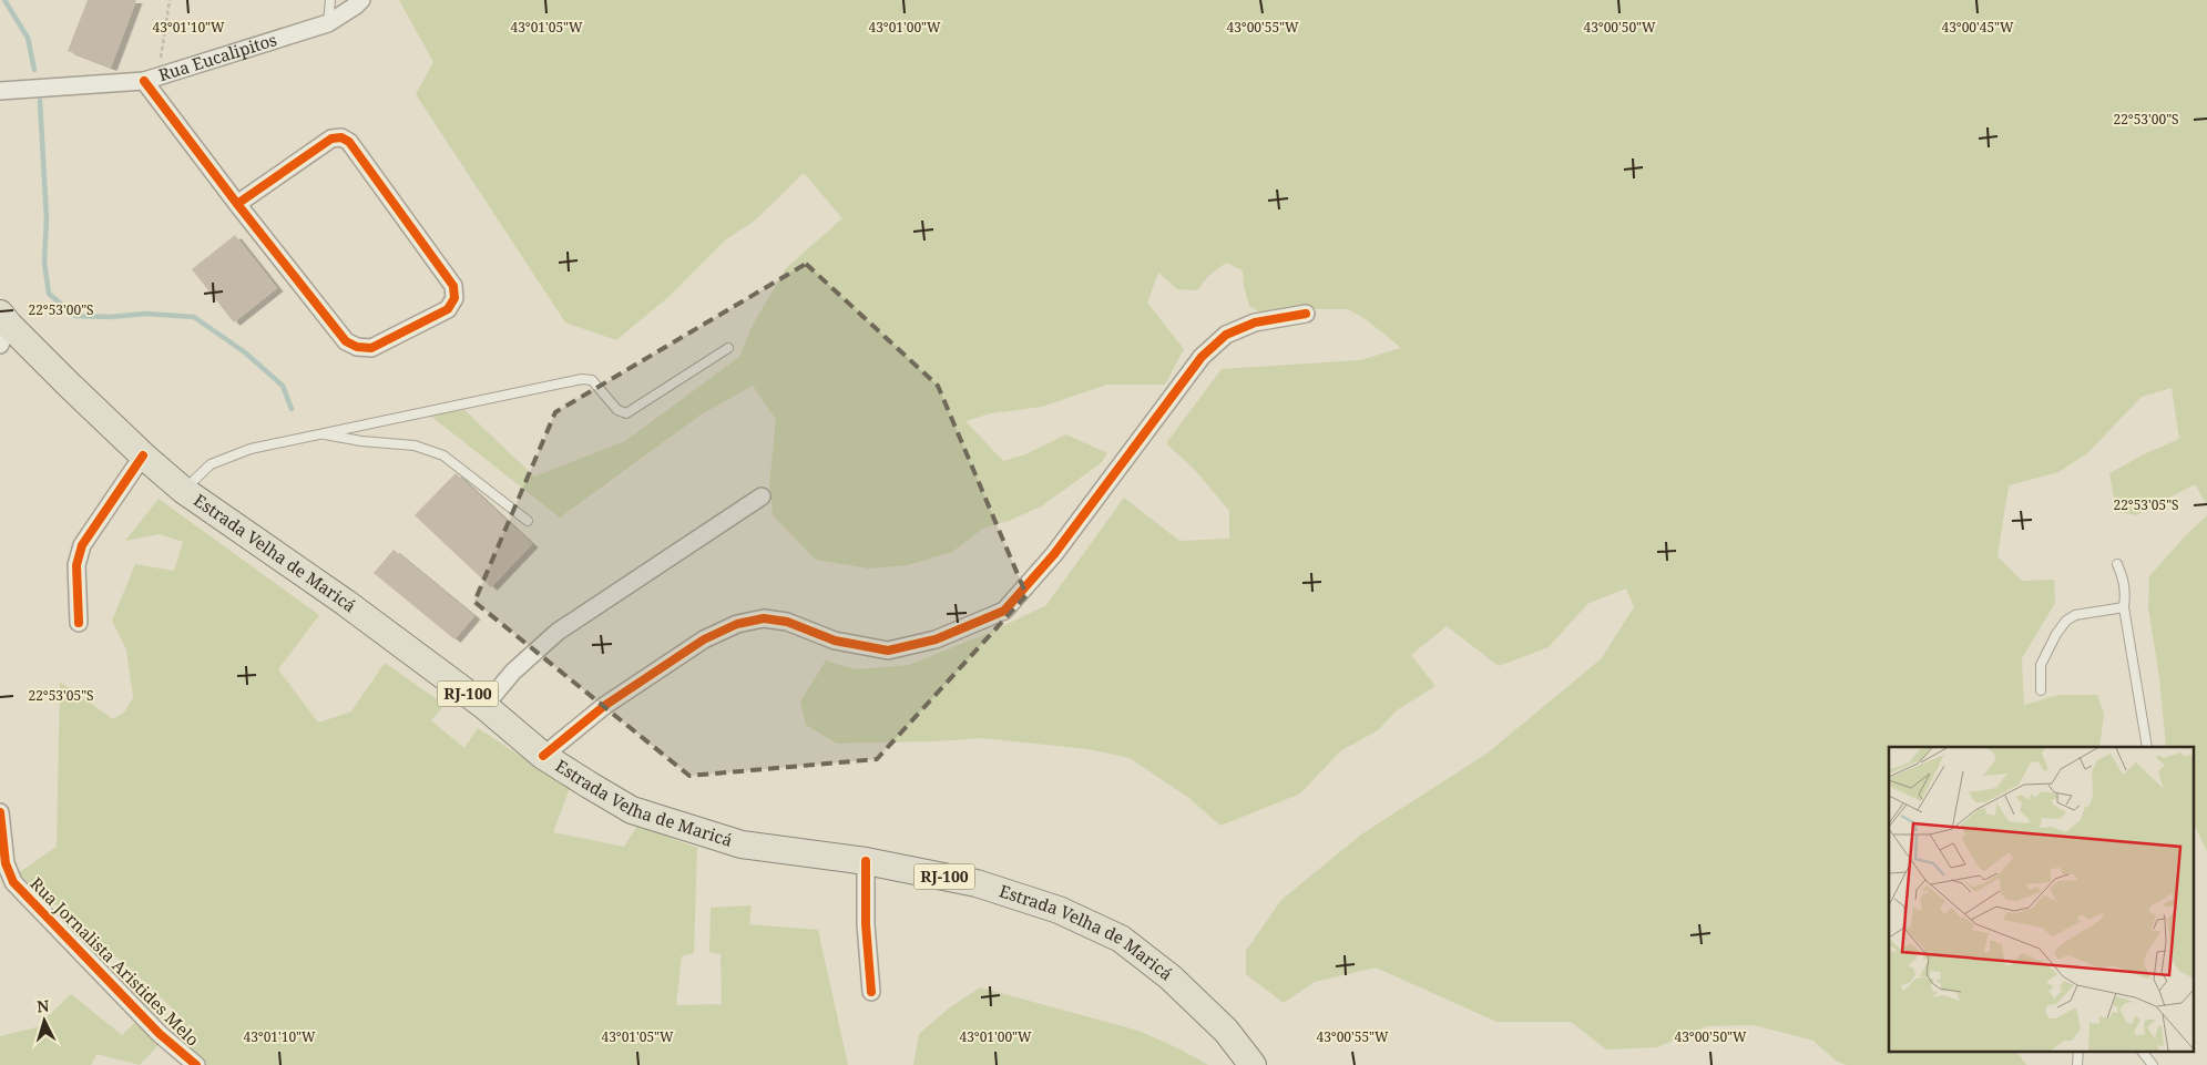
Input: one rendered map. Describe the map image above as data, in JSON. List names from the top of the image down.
{
  "streets": {
    "main road": ["Estrada Velha de Maricá", "RJ-100"],
    "street": ["Rua Eucalipitos", "Rua Jornalista Aristides Melo"]
  },
  "north": "top",
  "coordinates": [
    "43°01'10\"W",
    "43°01'05\"W",
    "43°01'00\"W",
    "43°00'55\"W",
    "43°00'50\"W",
    "43°00'45\"W",
    "22°53'00\"S",
    "22°53'05\"S"
  ]
}
